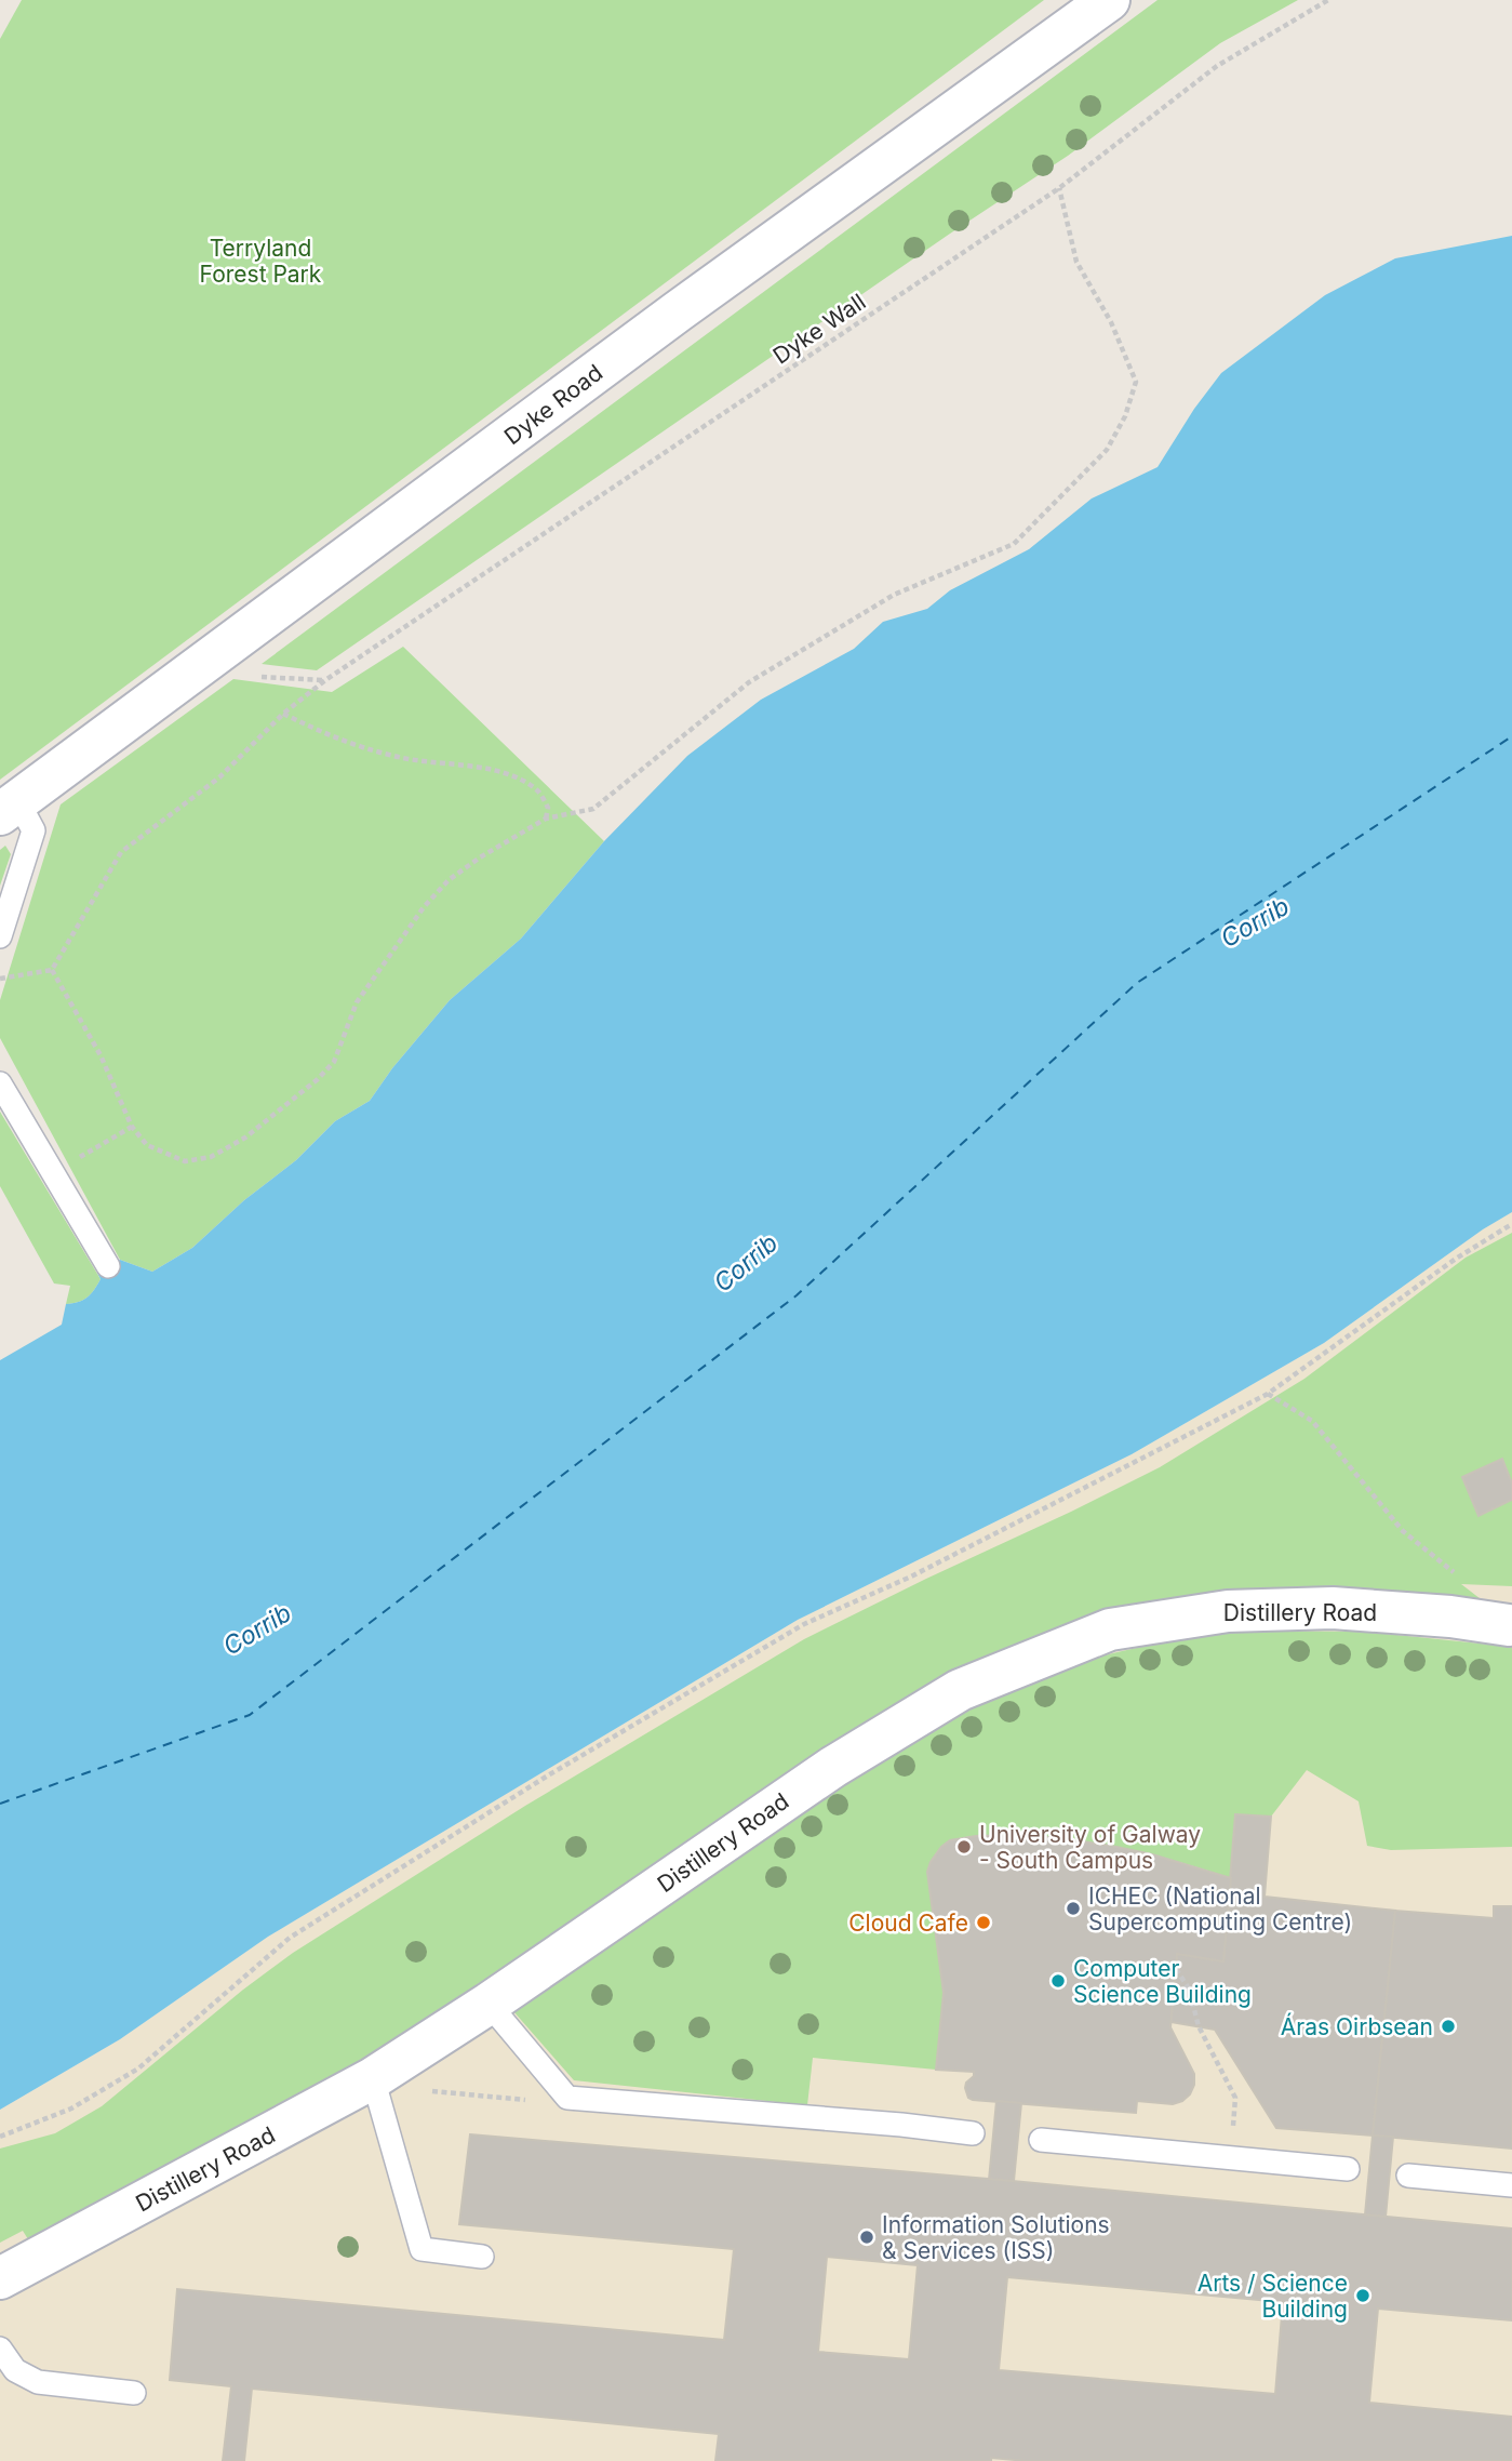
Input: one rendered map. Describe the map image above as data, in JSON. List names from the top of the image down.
{
  "streets": {
    "street": ["Dyke Road", "Distillery Road"],
    "path": ["Dyke Wall"]
  },
  "water": ["Corrib"],
  "parks": ["Terryland Forest Park"],
  "places": [
    "University of Galway - South Campus",
    "ICHEC (National Supercomputing Centre)",
    "Cloud Cafe",
    "Computer Science Building",
    "Áras Oirbsean",
    "Information Solutions & Services (ISS)",
    "Arts / Science Building"
  ]
}
